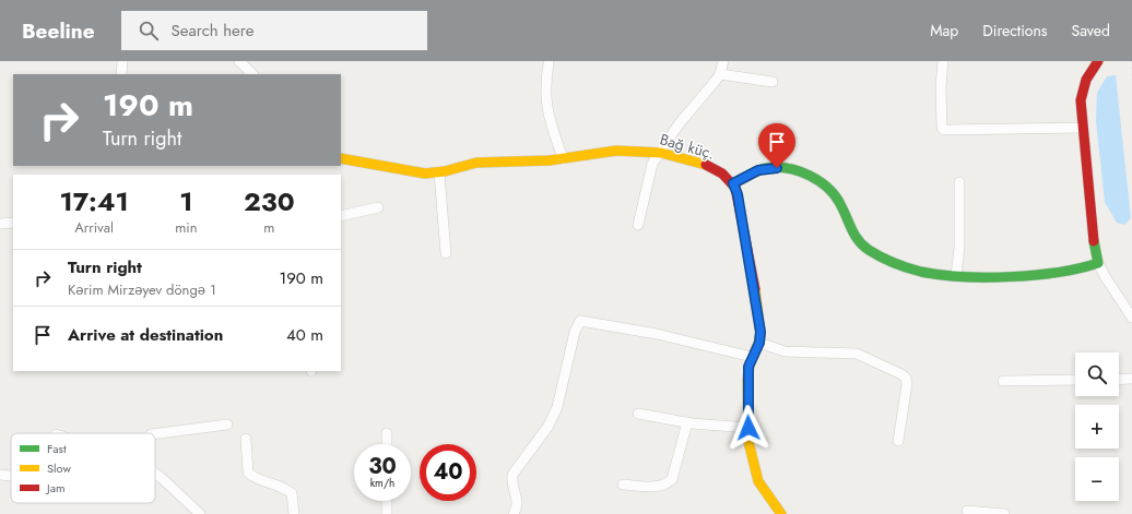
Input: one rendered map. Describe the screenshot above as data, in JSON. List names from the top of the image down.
{
  "streets": {
    "street": ["Bağ küç."]
  },
  "legend": ["Fast", "Slow", "Jam"],
  "page": {
    "header": "Beeline",
    "search": "Search here",
    "nav": ["Map", "Directions", "Saved"],
    "turn": ["190 m", "Turn right"],
    "eta": [
      "17:41",
      "Arrival",
      "1",
      "min",
      "230",
      "m"
    ],
    "list": [
      {
        "name": "Turn right",
        "note": "Kərim Mirzəyev döngə 1",
        "value": "190 m"
      },
      {
        "name": "Arrive at destination",
        "value": "40 m"
      }
    ],
    "map_buttons": ["+", "−"],
    "speed": "30 km/h",
    "limit": "40"
  }
}
